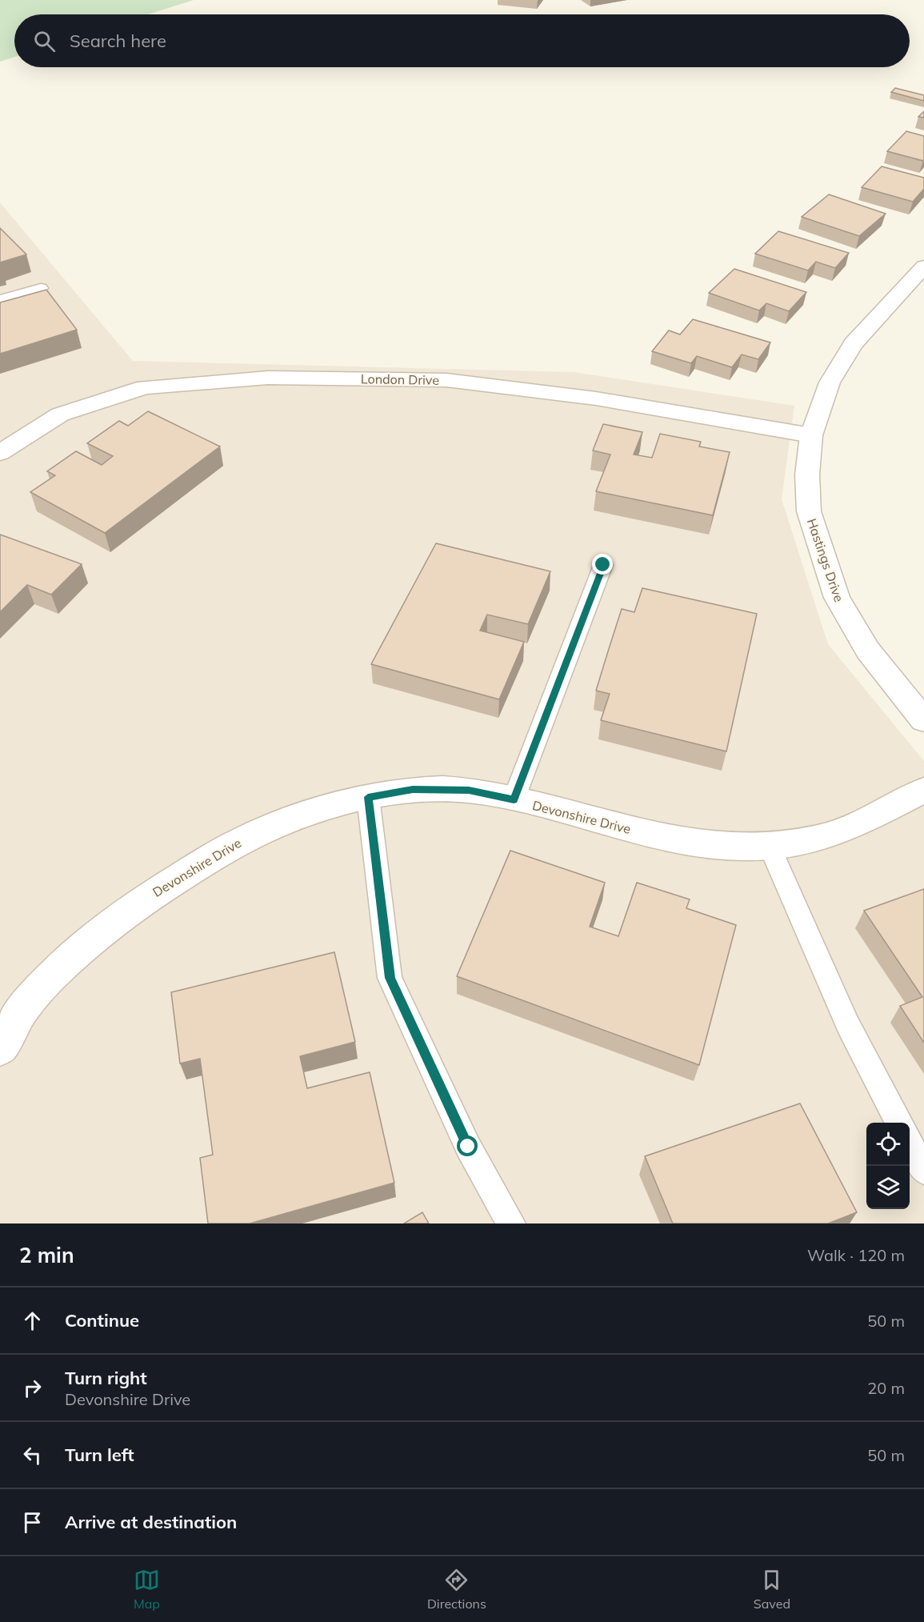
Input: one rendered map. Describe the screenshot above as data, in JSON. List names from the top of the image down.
{
  "streets": {
    "street": ["London Drive", "Hastings Drive", "Devonshire Drive"]
  },
  "crossings": [
    ["London Drive", "Hastings Drive"]
  ],
  "page": {
    "search": "Search here",
    "heading": ["2 min", "Walk · 120 m"],
    "list": [
      ["Continue", "50 m"],
      ["Turn right", "Devonshire Drive", "20 m"],
      ["Turn left", "50 m"],
      "Arrive at destination"
    ],
    "nav": ["Map", "Directions", "Saved"]
  }
}
